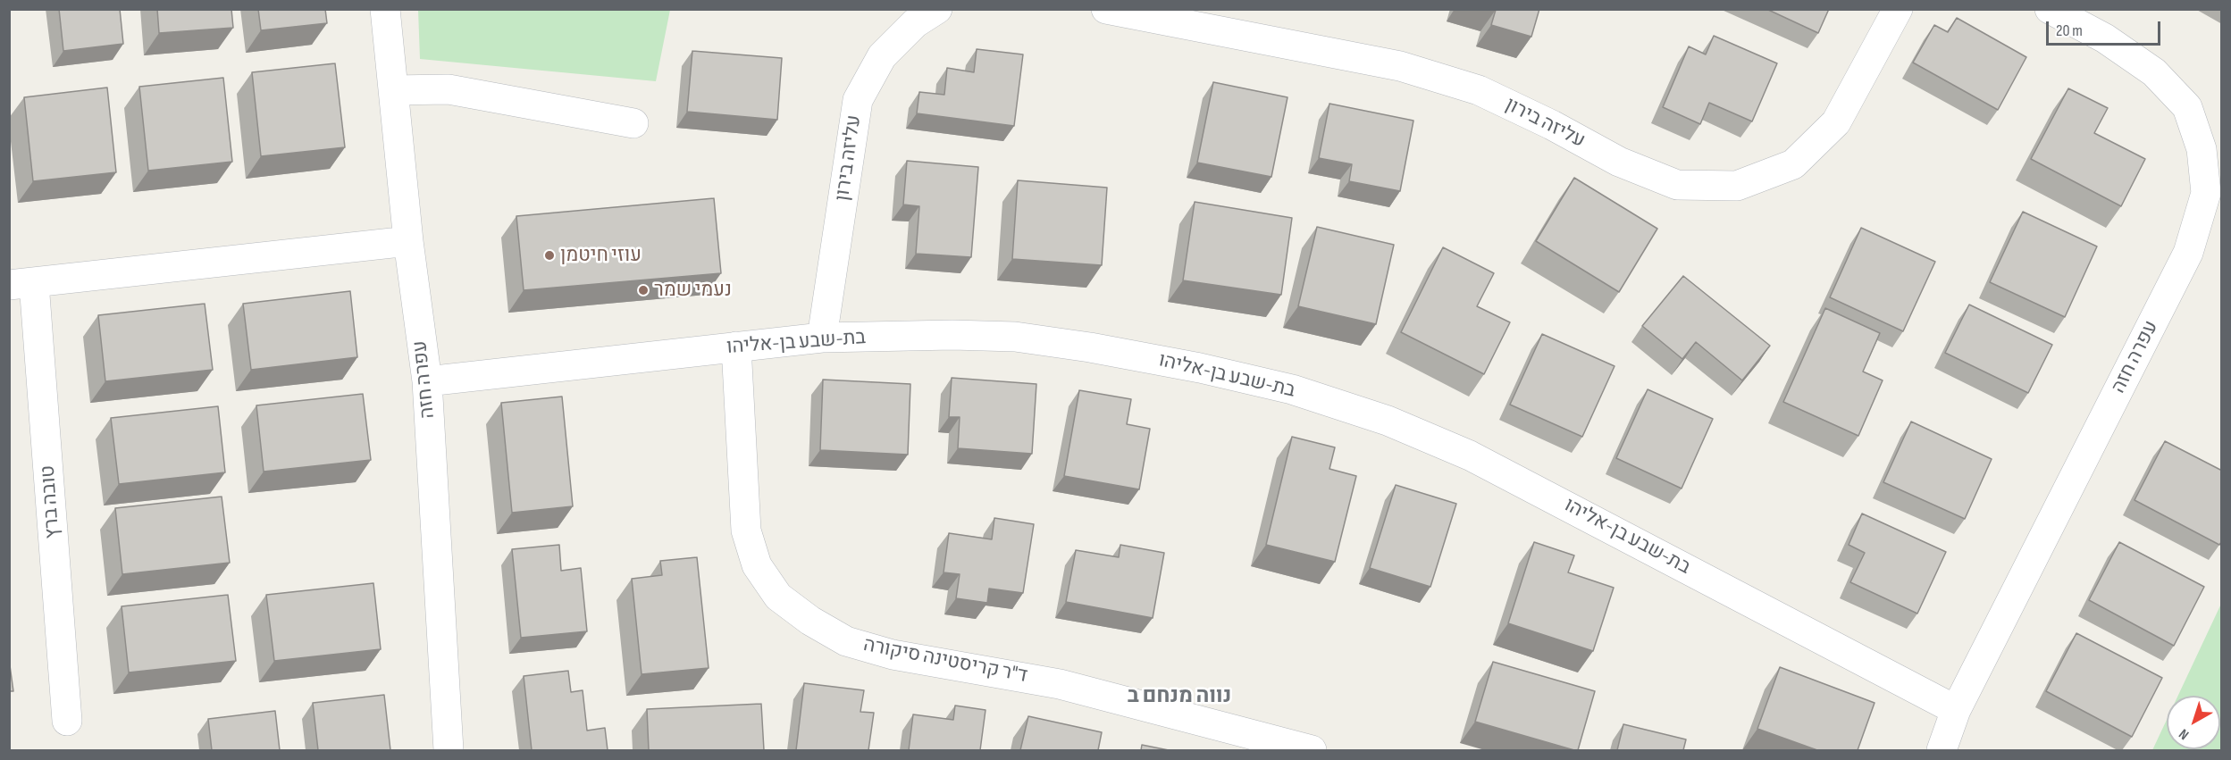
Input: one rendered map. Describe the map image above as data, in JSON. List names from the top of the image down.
{
  "streets": {
    "street": [
      "עליזה בירון",
      "בת-שבע בן-אליהו",
      "עפרה חזה",
      "טובה ברץ",
      "ד\"ר קריסטינה סיקורה"
    ]
  },
  "crossings": [
    ["עליזה בירון", "בת-שבע בן-אליהו"],
    ["בת-שבע בן-אליהו", "עפרה חזה"],
    ["בת-שבע בן-אליהו", "ד\"ר קריסטינה סיקורה"],
    ["עפרה חזה", "טובה ברץ"]
  ],
  "districts": ["נווה מנחם ב"],
  "places": ["עוזי חיטמן", "נעמי שמר"],
  "scale_bar": "20 m",
  "north": "bottom left"
}
